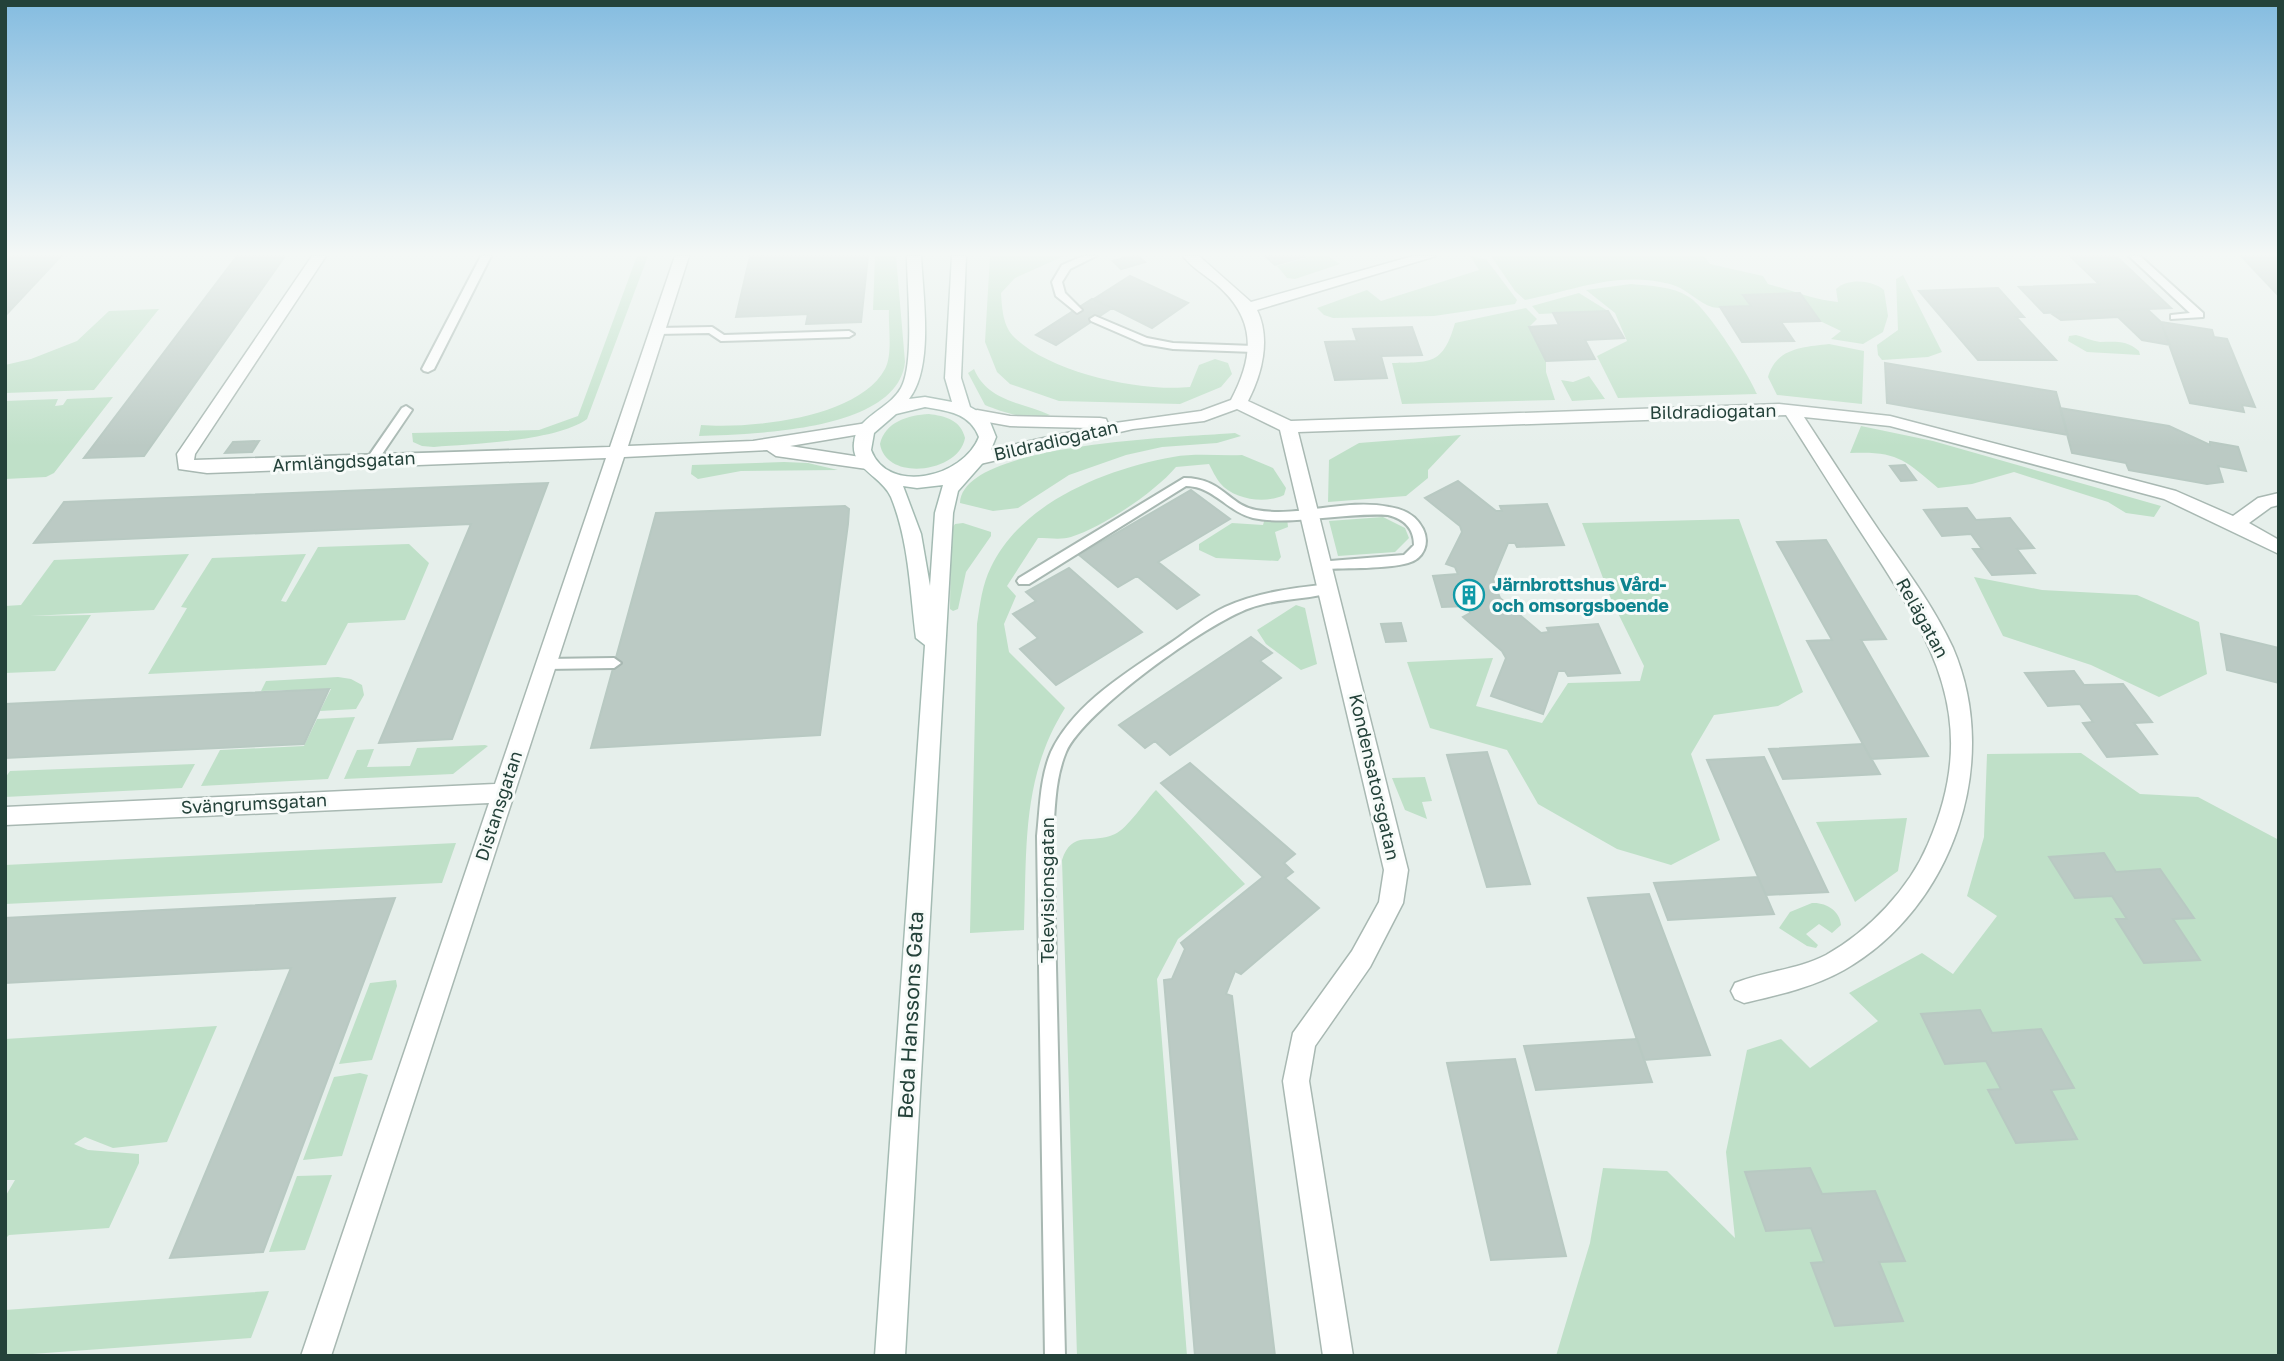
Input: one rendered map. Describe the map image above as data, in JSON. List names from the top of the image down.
{
  "streets": {
    "street": [
      "Bildradiogatan",
      "Armlängdsgatan",
      "Relägatan",
      "Kondensatorsgatan",
      "Svängrumsgatan",
      "Distansgatan",
      "Beda Hanssons Gata"
    ],
    "lane": ["Televisionsgatan"]
  },
  "crossings": [
    ["Bildradiogatan", "Armlängdsgatan"],
    ["Bildradiogatan", "Relägatan"],
    ["Bildradiogatan", "Kondensatorsgatan"],
    ["Bildradiogatan", "Beda Hanssons Gata"],
    ["Armlängdsgatan", "Distansgatan"],
    ["Armlängdsgatan", "Beda Hanssons Gata"],
    ["Kondensatorsgatan", "Televisionsgatan"],
    ["Svängrumsgatan", "Distansgatan"]
  ],
  "places": {
    "building": ["Järnbrottshus Vård- och omsorgsboende"]
  }
}
